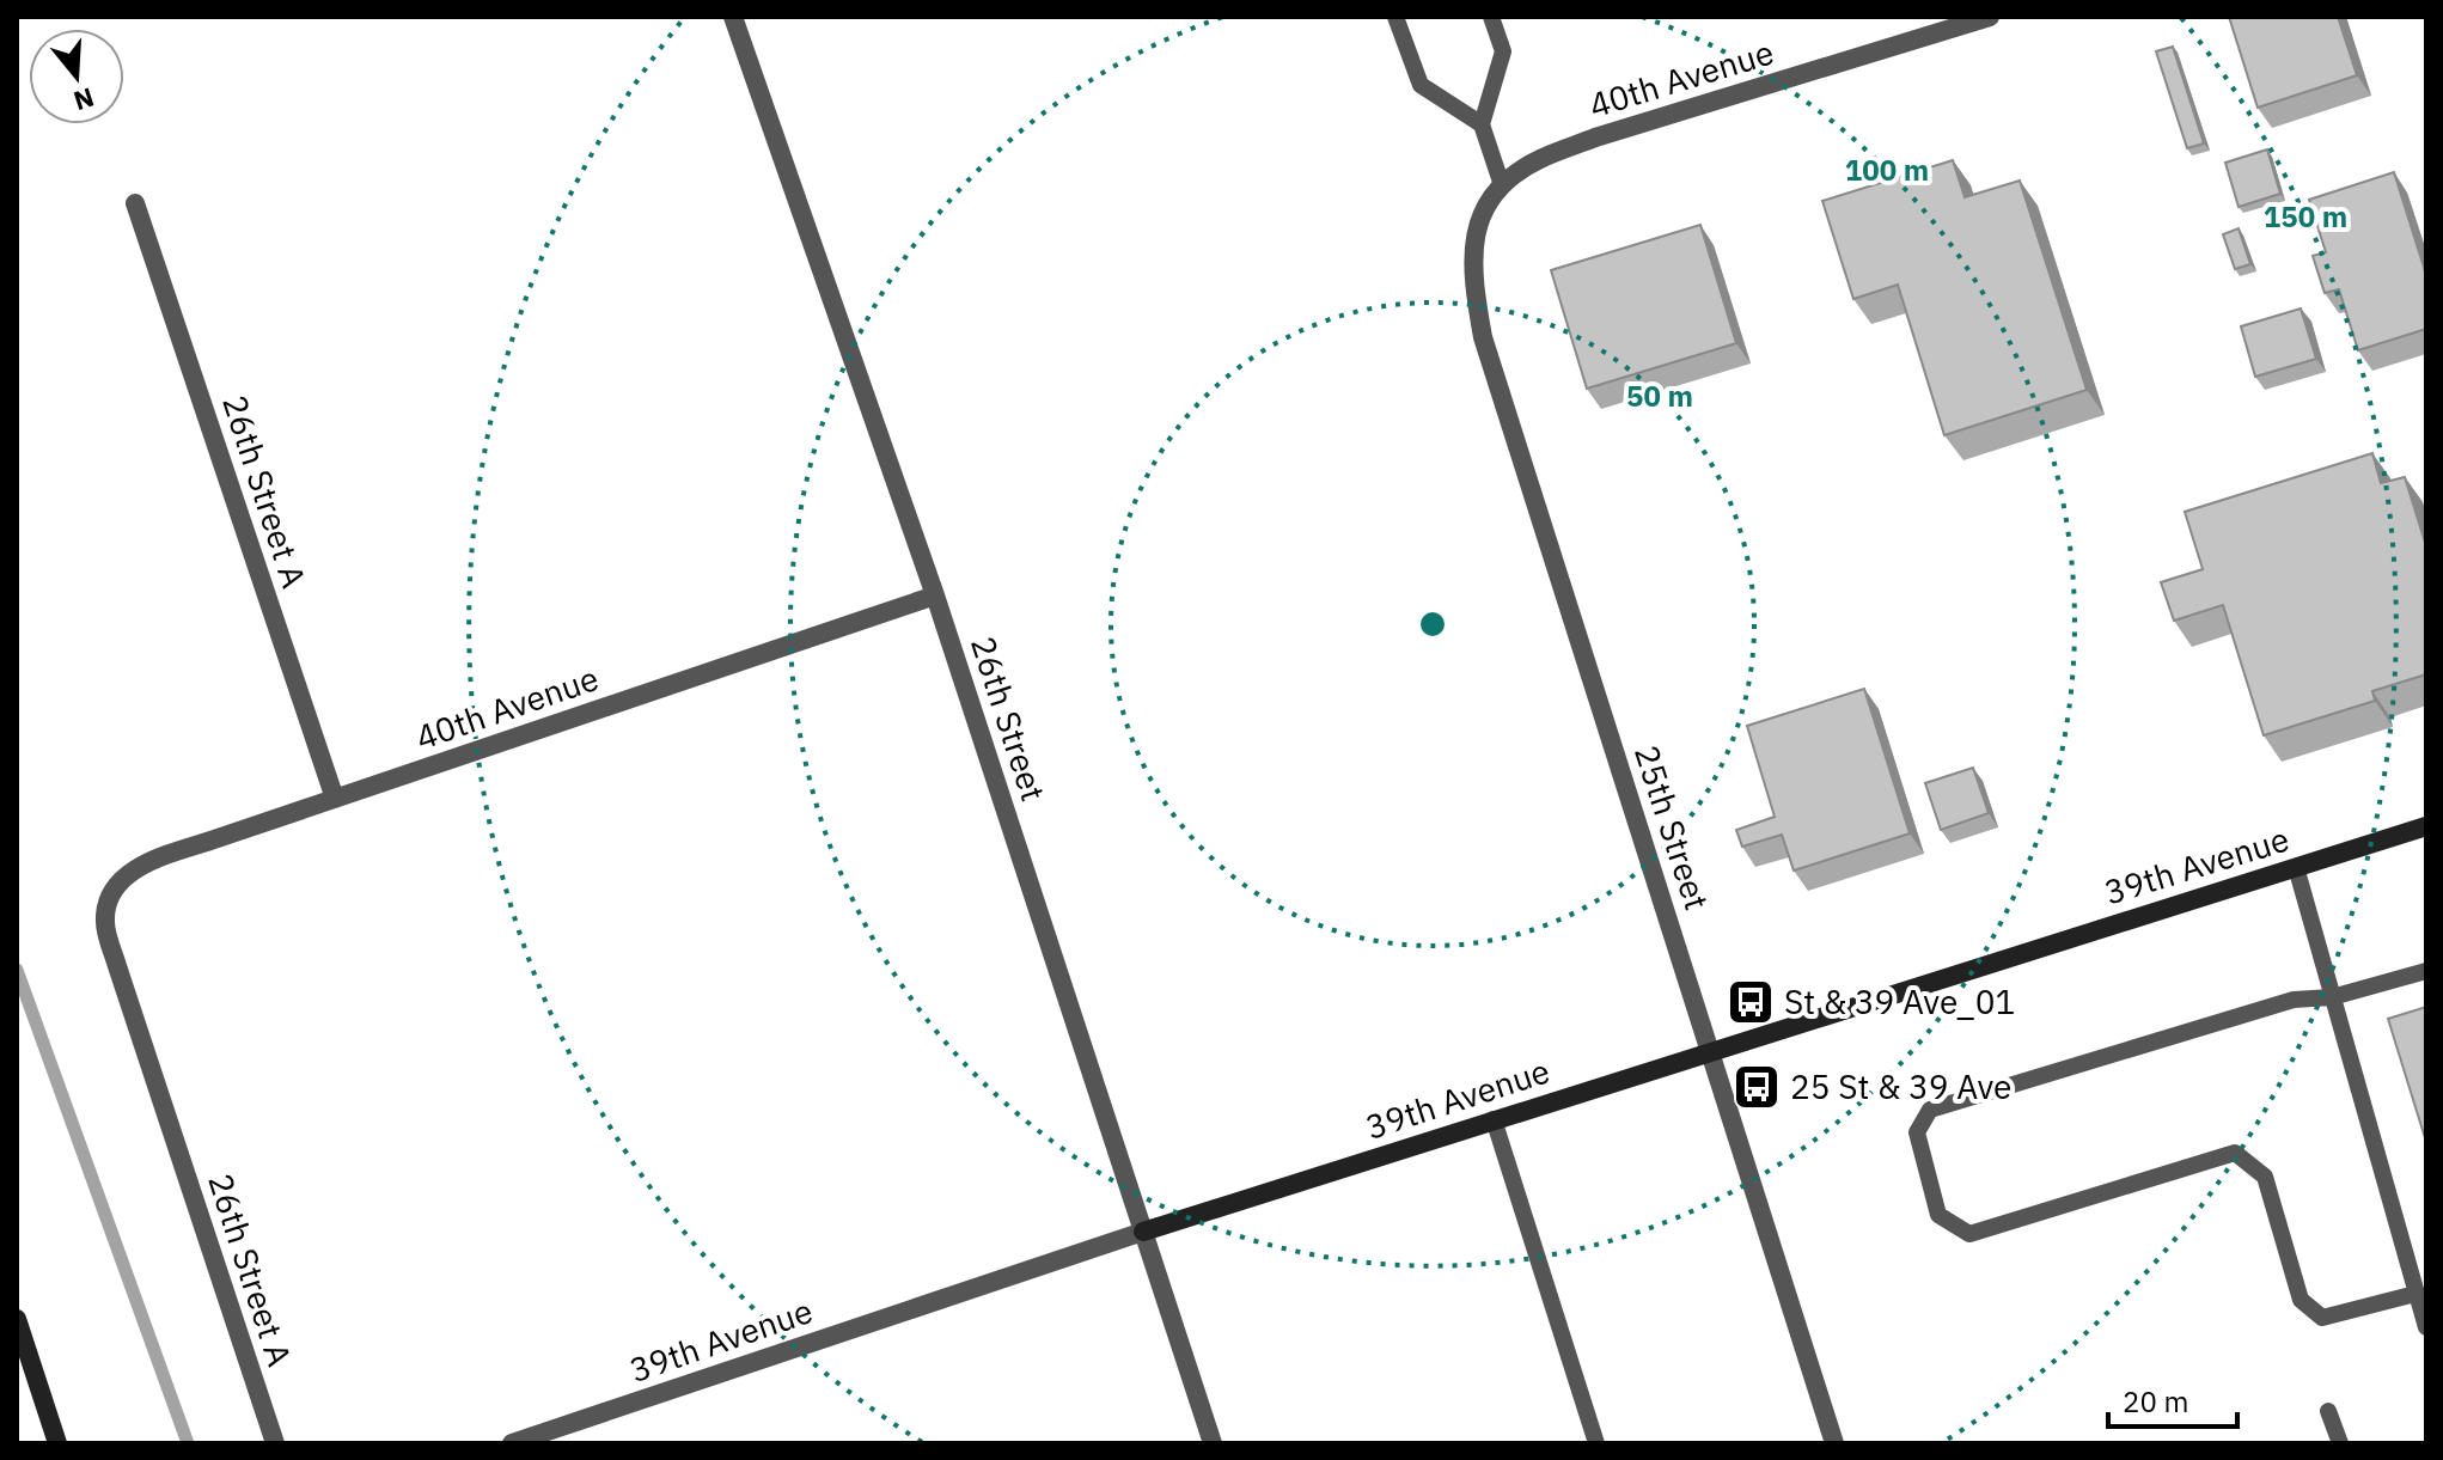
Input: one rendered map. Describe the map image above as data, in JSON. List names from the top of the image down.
{
  "streets": {
    "street": [
      "40th Avenue",
      "26th Street A",
      "26th Street",
      "25th Street",
      "39th Avenue"
    ]
  },
  "crossings": [
    ["40th Avenue", "26th Street A"],
    ["40th Avenue", "26th Street"],
    ["40th Avenue", "25th Street"],
    ["26th Street", "39th Avenue"],
    ["25th Street", "39th Avenue"]
  ],
  "places": {
    "bus stop": ["St & 39 Ave_01", "25 St & 39 Ave"]
  },
  "scale_bar": "20 m",
  "north": "bottom",
  "rings": ["100 m", "150 m", "50 m"]
}
